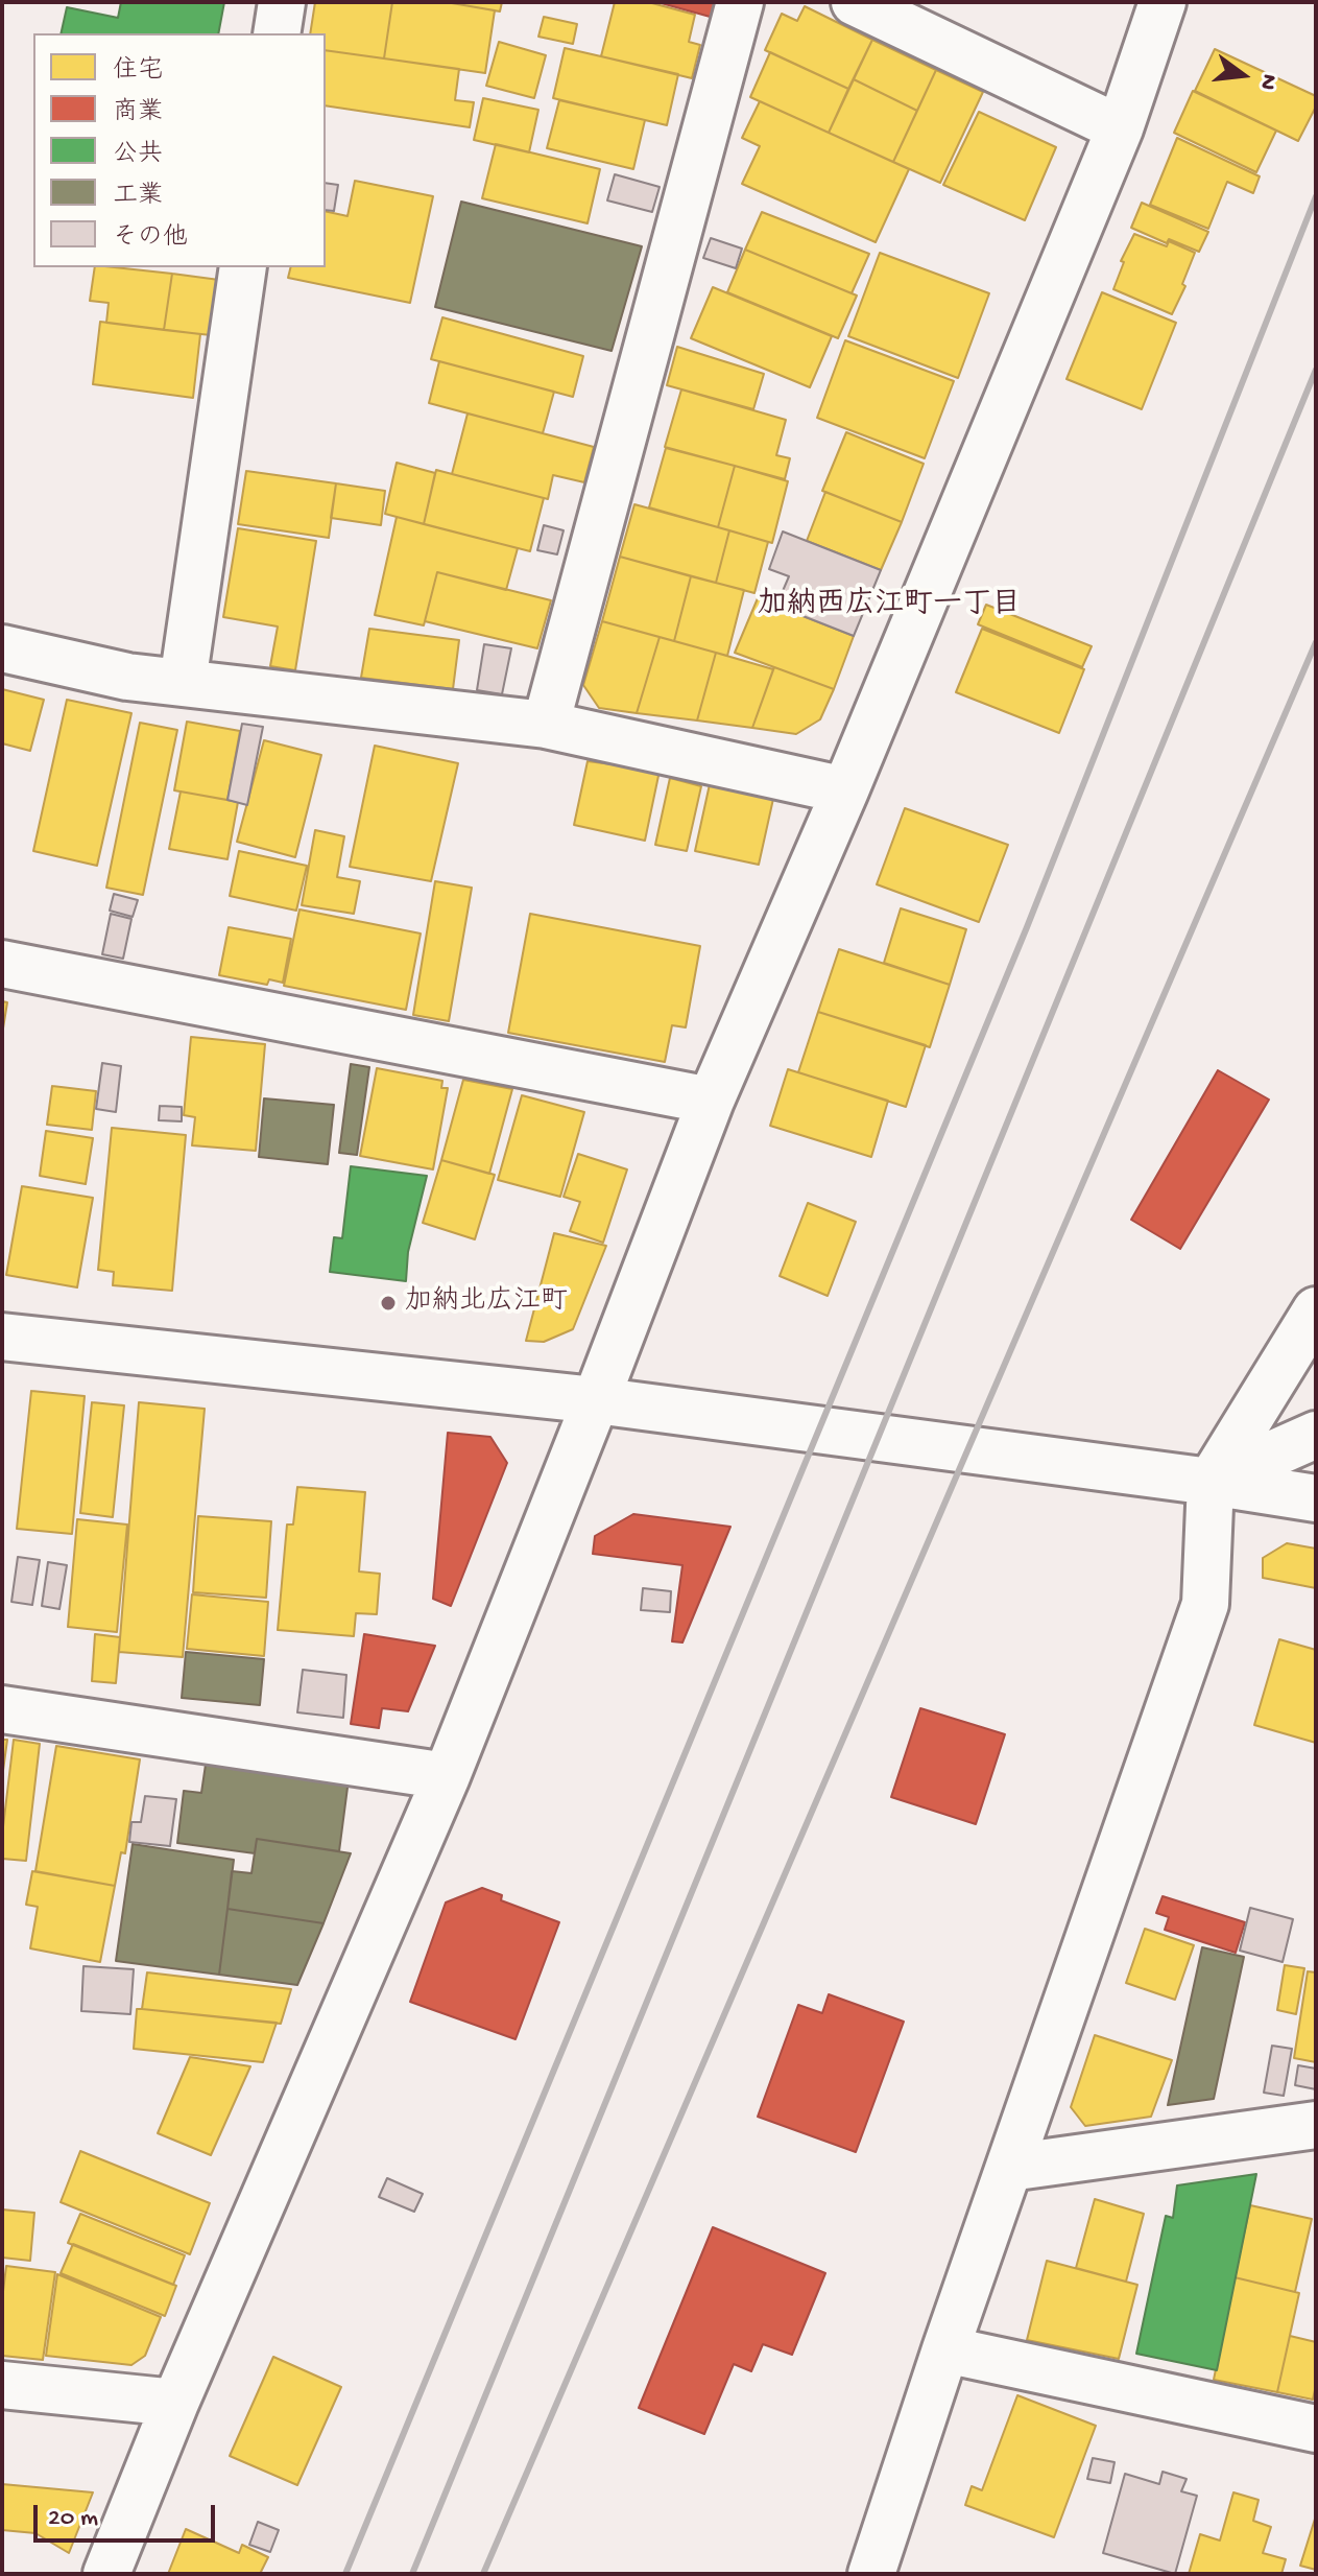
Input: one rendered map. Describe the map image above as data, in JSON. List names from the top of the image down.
{
  "districts": ["加納西広江町一丁目"],
  "places": ["加納北広江町"],
  "legend": [
    "住宅",
    "商業",
    "公共",
    "工業",
    "その他"
  ],
  "scale_bar": "20 m",
  "north": "right"
}
